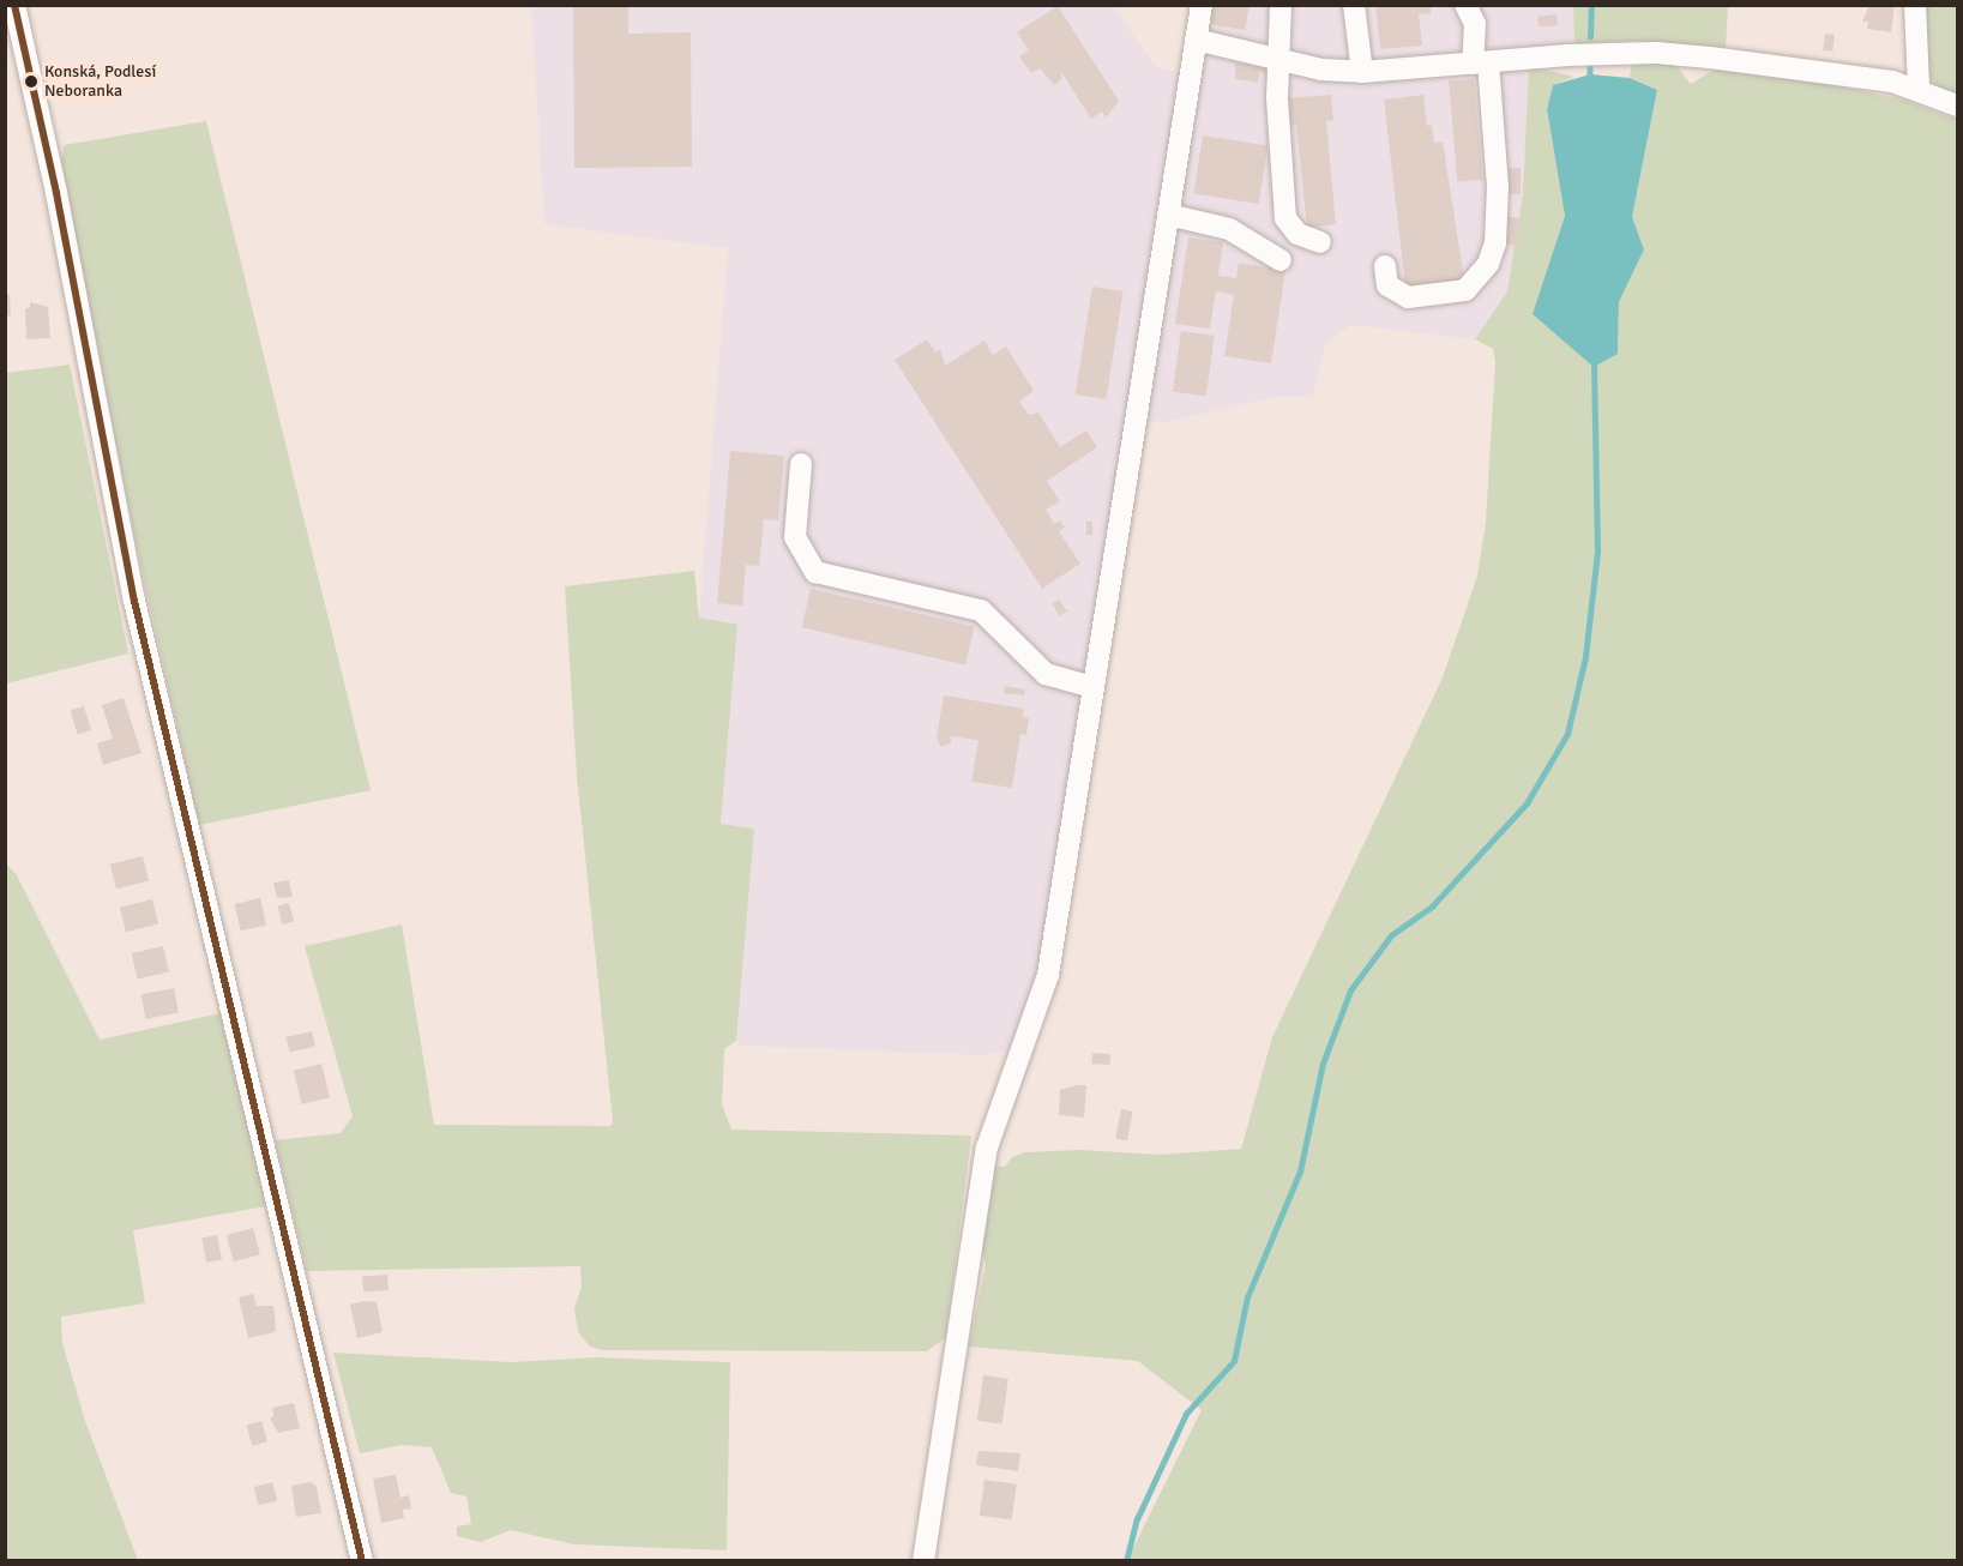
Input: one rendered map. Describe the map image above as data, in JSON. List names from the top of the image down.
{
  "places": ["Konská, Podlesí Neboranka"]
}
